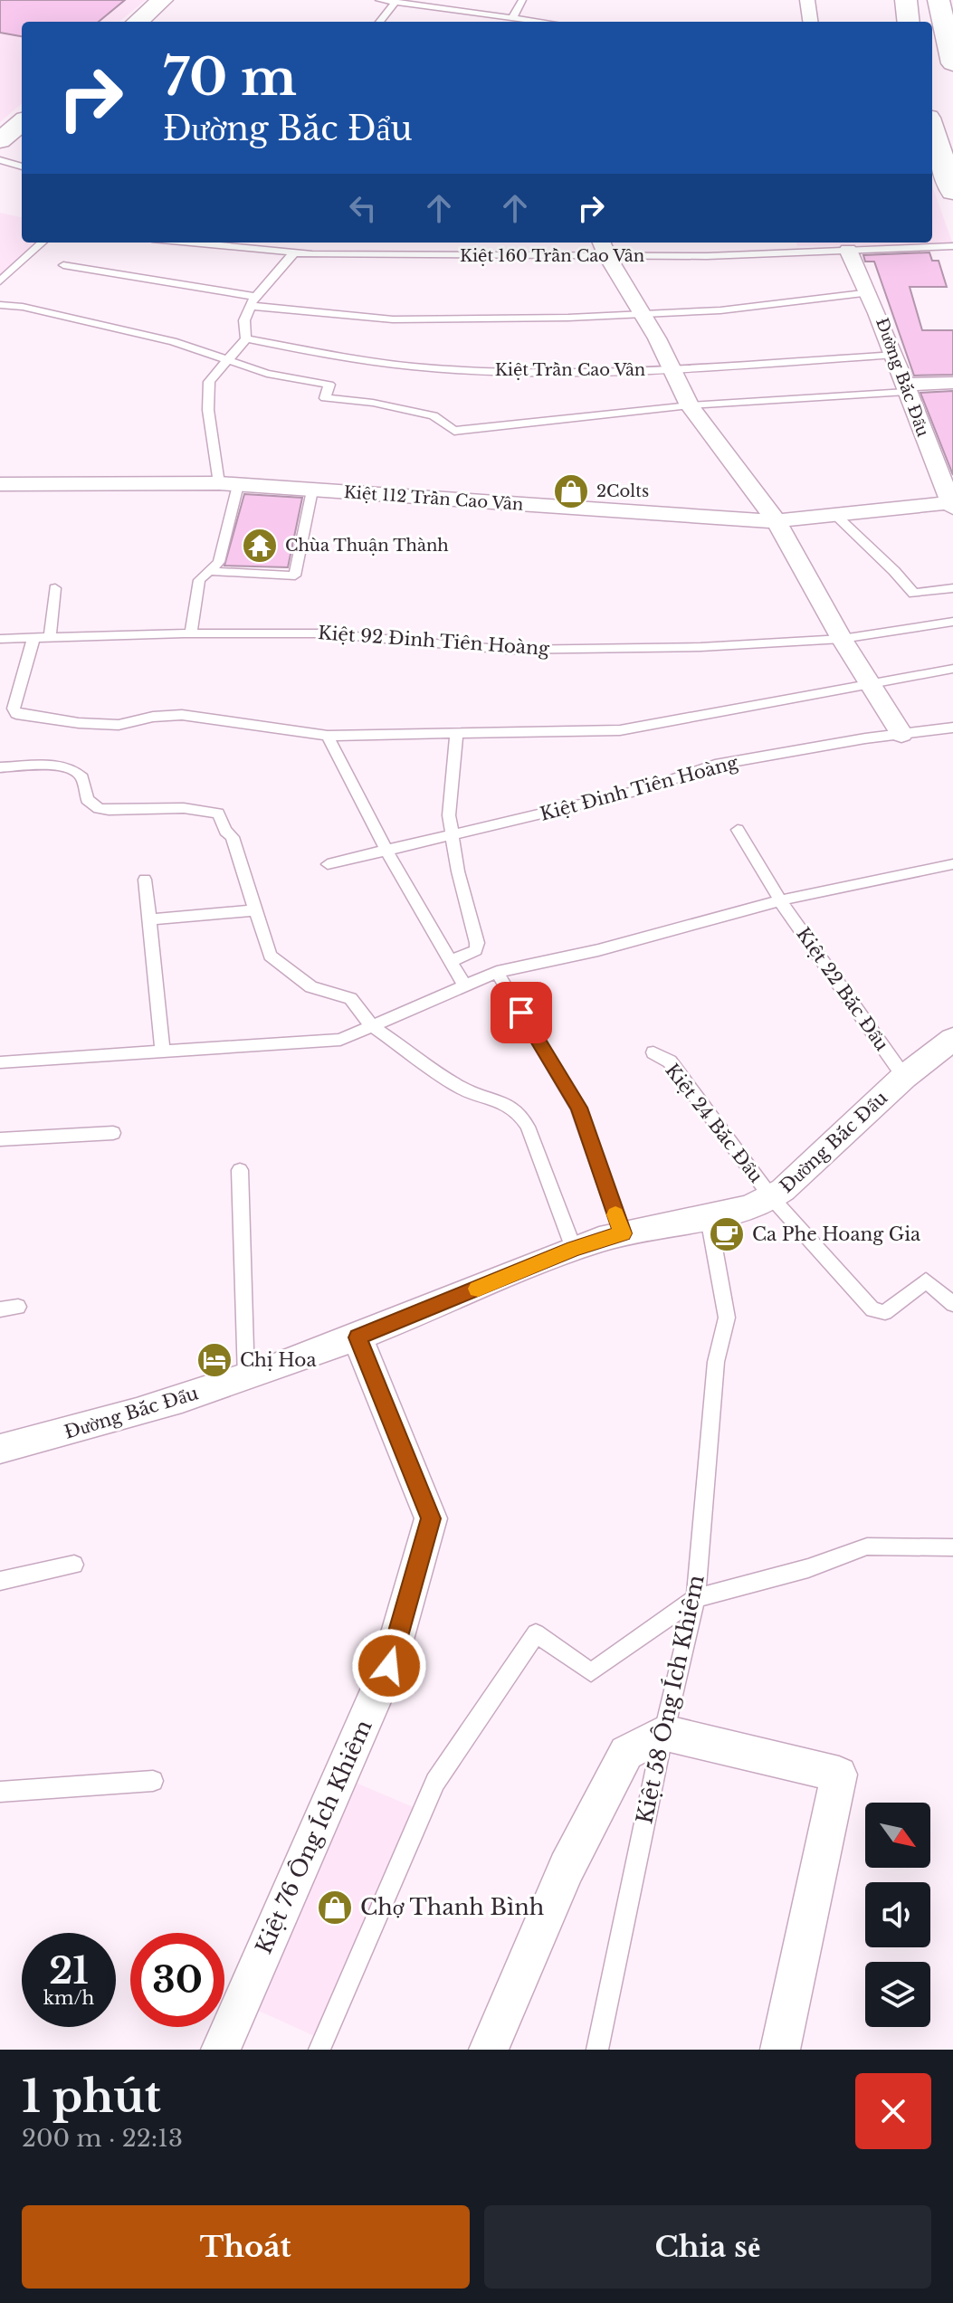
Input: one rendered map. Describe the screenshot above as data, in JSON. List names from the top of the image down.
{
  "streets": {
    "street": ["Đường Bắc Đẩu", "Kiệt 112 Trần Cao Vân", "Kiệt 76 Ông Ích Khiêm"],
    "lane": [
      "Kiệt 160 Trần Cao Vân",
      "Kiệt Trần Cao Vân",
      "Kiệt 92 Đinh Tiên Hoàng",
      "Kiệt Đinh Tiên Hoàng",
      "Kiệt 22 Bắc Đẩu",
      "Kiệt 24 Bắc Đẩu",
      "Kiệt 58 Ông Ích Khiêm"
    ]
  },
  "crossings": [
    ["Kiệt 160 Trần Cao Vân", "Đường Bắc Đẩu"],
    ["Kiệt Trần Cao Vân", "Đường Bắc Đẩu"],
    ["Đường Bắc Đẩu", "Kiệt 112 Trần Cao Vân"],
    ["Đường Bắc Đẩu", "Kiệt 22 Bắc Đẩu"],
    ["Đường Bắc Đẩu", "Kiệt 24 Bắc Đẩu"],
    ["Đường Bắc Đẩu", "Kiệt 58 Ông Ích Khiêm"],
    ["Đường Bắc Đẩu", "Kiệt 76 Ông Ích Khiêm"]
  ],
  "places": {
    "shop": ["2Colts", "Chợ Thanh Bình"],
    "temple": ["Chùa Thuận Thành"],
    "cafe": ["Ca Phe Hoang Gia"],
    "hotel": ["Chị Hoa"]
  },
  "north": "bottom right",
  "page": {
    "turn": ["70 m", "Đường Bắc Đẩu"],
    "speed": "21 km/h",
    "limit": "30",
    "heading": ["1 phút", "200 m · 22:13"],
    "buttons": ["Thoát", "Chia sẻ"]
  }
}
